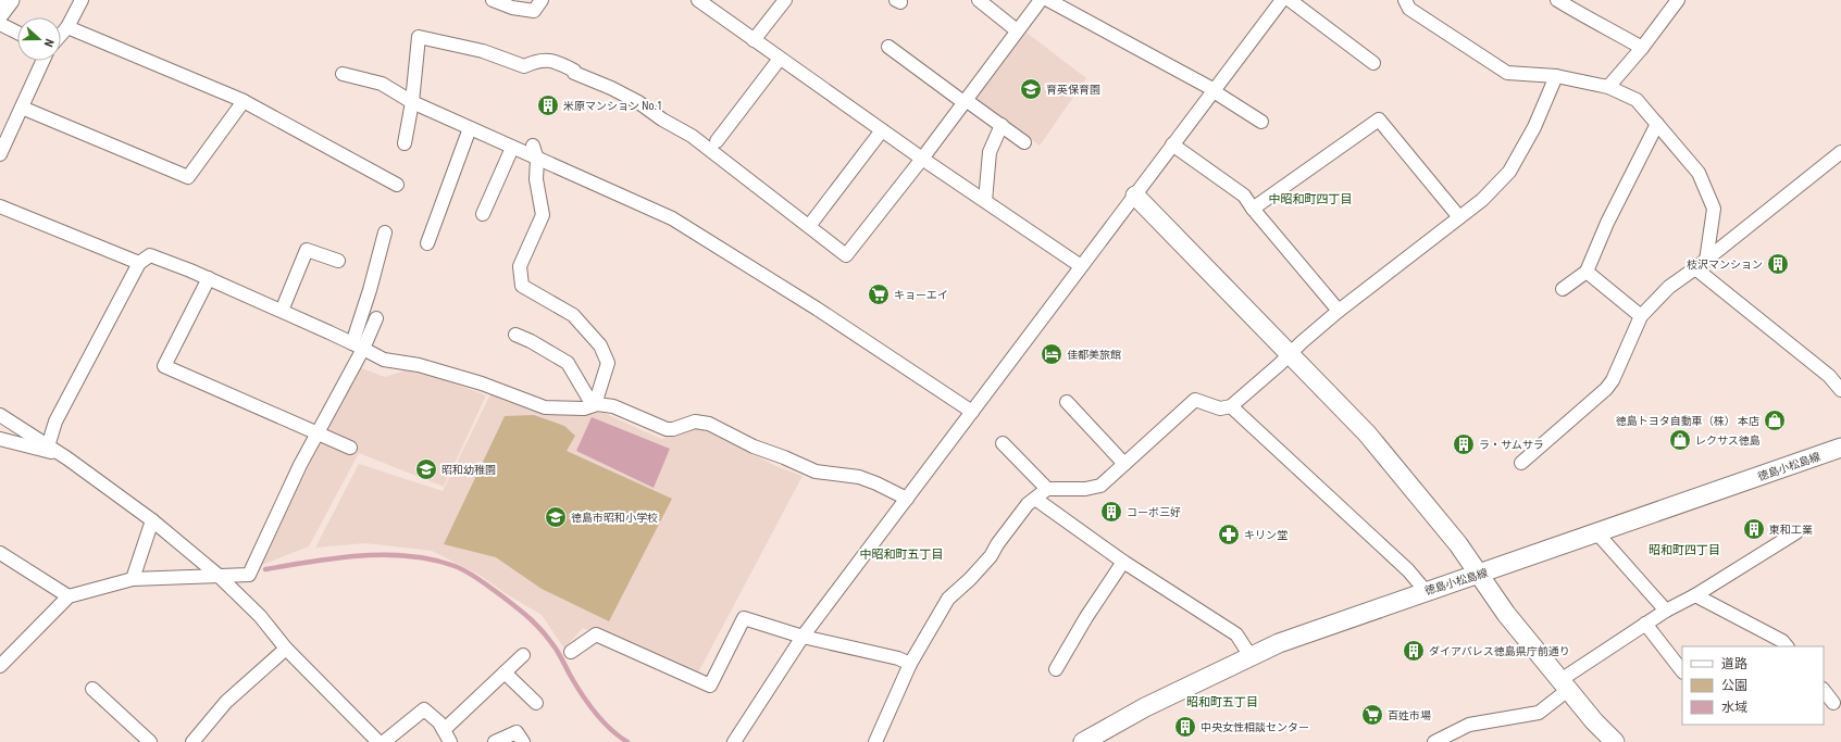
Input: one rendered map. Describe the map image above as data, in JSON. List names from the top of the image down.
{
  "streets": {
    "main road": ["徳島小松島線"]
  },
  "districts": [
    "中昭和町四丁目",
    "昭和町四丁目",
    "中昭和町五丁目",
    "昭和町五丁目"
  ],
  "places": {
    "school or university": ["育英保育園", "昭和幼稚園", "徳島市昭和小学校"],
    "building": [
      "米原マンション No.1",
      "枝沢マンション",
      "ラ・サムサラ",
      "コーポ三好",
      "東和工業",
      "ダイアパレス徳島県庁前通り",
      "中央女性相談センター"
    ],
    "supermarket": ["キョーエイ", "百姓市場"],
    "hotel": ["佳都美旅館"],
    "shop": ["徳島トヨタ自動車（株） 本店", "レクサス徳島"],
    "pharmacy": ["キリン堂"]
  },
  "legend": ["道路", "公園", "水域"],
  "north": "right"
}
